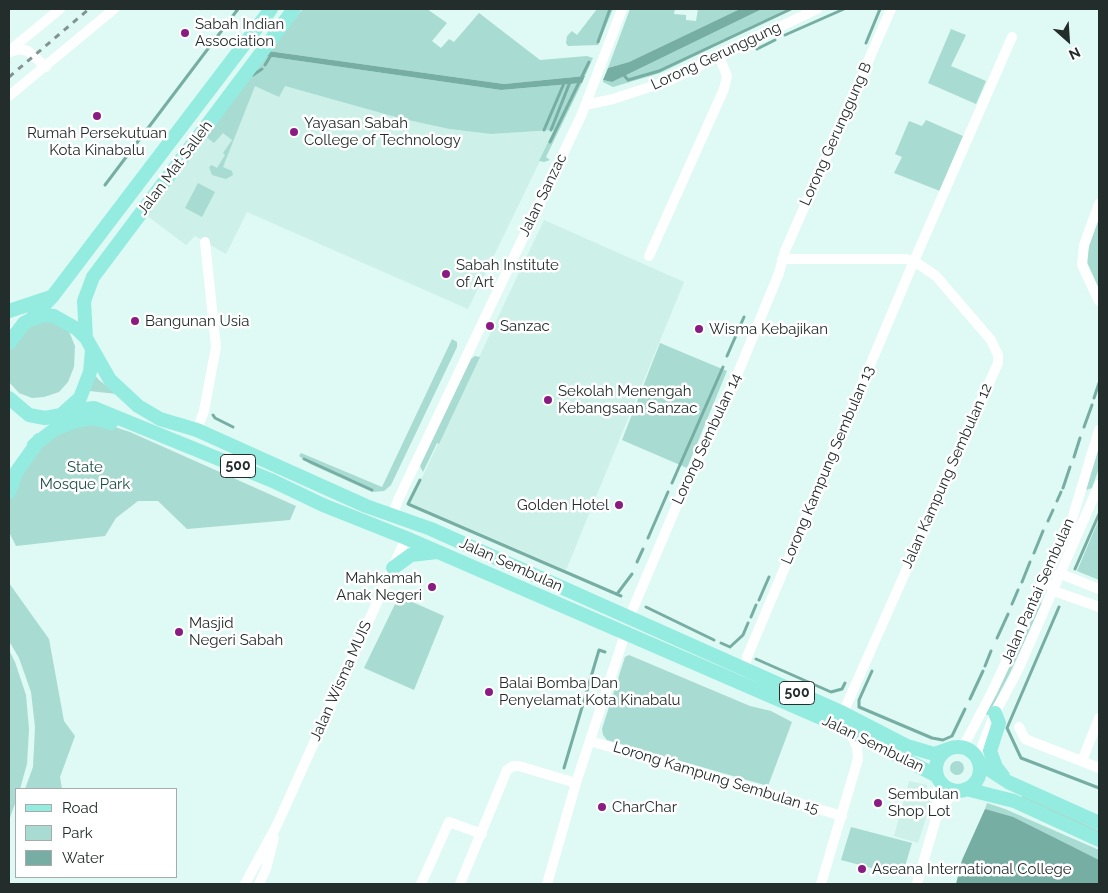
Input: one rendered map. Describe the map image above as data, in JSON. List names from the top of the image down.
{
  "streets": {
    "main road": ["Jalan Mat Salleh", "500", "Jalan Sembulan"],
    "street": [
      "Lorong Gerunggung",
      "Lorong Gerunggung B",
      "Jalan Sanzac",
      "Lorong Sembulan 14",
      "Lorong Kampung Sembulan 13",
      "Jalan Kampung Sembulan 12",
      "Jalan Pantai Sembulan",
      "Jalan Wisma MUIS",
      "Lorong Kampung Sembulan 15"
    ]
  },
  "crossings": [
    ["Lorong Gerunggung", "Jalan Sanzac"],
    ["Lorong Gerunggung B", "Lorong Sembulan 14"],
    ["Jalan Mat Salleh", "500"],
    ["Jalan Mat Salleh", "Jalan Sembulan"],
    ["Jalan Sanzac", "Jalan Sembulan"],
    ["Lorong Sembulan 14", "Jalan Sembulan"],
    ["Lorong Kampung Sembulan 13", "Jalan Kampung Sembulan 12"],
    ["Lorong Kampung Sembulan 13", "Jalan Sembulan"],
    ["500", "Jalan Sembulan"],
    ["500", "Jalan Pantai Sembulan"],
    ["Jalan Kampung Sembulan 12", "Jalan Sembulan"],
    ["Jalan Sembulan", "Jalan Pantai Sembulan"],
    ["Jalan Sembulan", "Jalan Wisma MUIS"]
  ],
  "parks": ["State Mosque Park"],
  "places": [
    "Sabah Indian Association",
    "Rumah Persekutuan Kota Kinabalu",
    "Yayasan Sabah College of Technology",
    "Sabah Institute of Art",
    "Bangunan Usia",
    "Sanzac",
    "Wisma Kebajikan",
    "Sekolah Menengah Kebangsaan Sanzac",
    "Golden Hotel",
    "Mahkamah Anak Negeri",
    "Masjid Negeri Sabah",
    "Balai Bomba Dan Penyelamat Kota Kinabalu",
    "Sembulan Shop Lot",
    "CharChar",
    "Aseana International College"
  ],
  "legend": ["Road", "Park", "Water"],
  "north": "bottom right"
}
